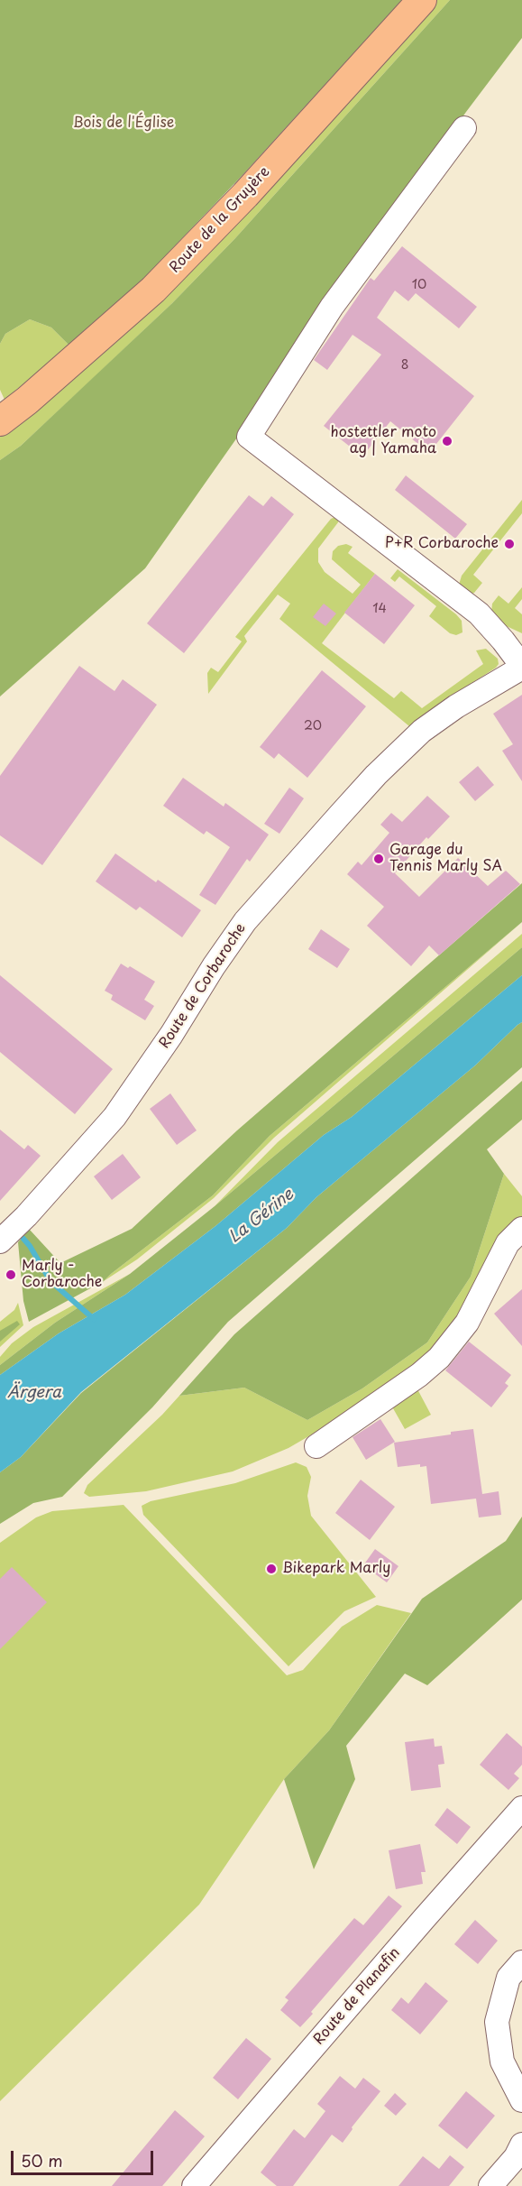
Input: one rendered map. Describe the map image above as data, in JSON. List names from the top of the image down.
{
  "streets": {
    "main road": ["Route de la Gruyère"],
    "street": ["Route de Corbaroche", "Route de Planafin"]
  },
  "water": ["La Gérine", "Ärgera"],
  "parks": ["Bois de l'Église"],
  "places": [
    "hostettler moto ag | Yamaha",
    "P+R Corbaroche",
    "Garage du Tennis Marly SA",
    "Marly - Corbaroche",
    "Bikepark Marly"
  ],
  "house_numbers": [
    "10",
    "8",
    "14",
    "20"
  ],
  "scale_bar": "50 m"
}
